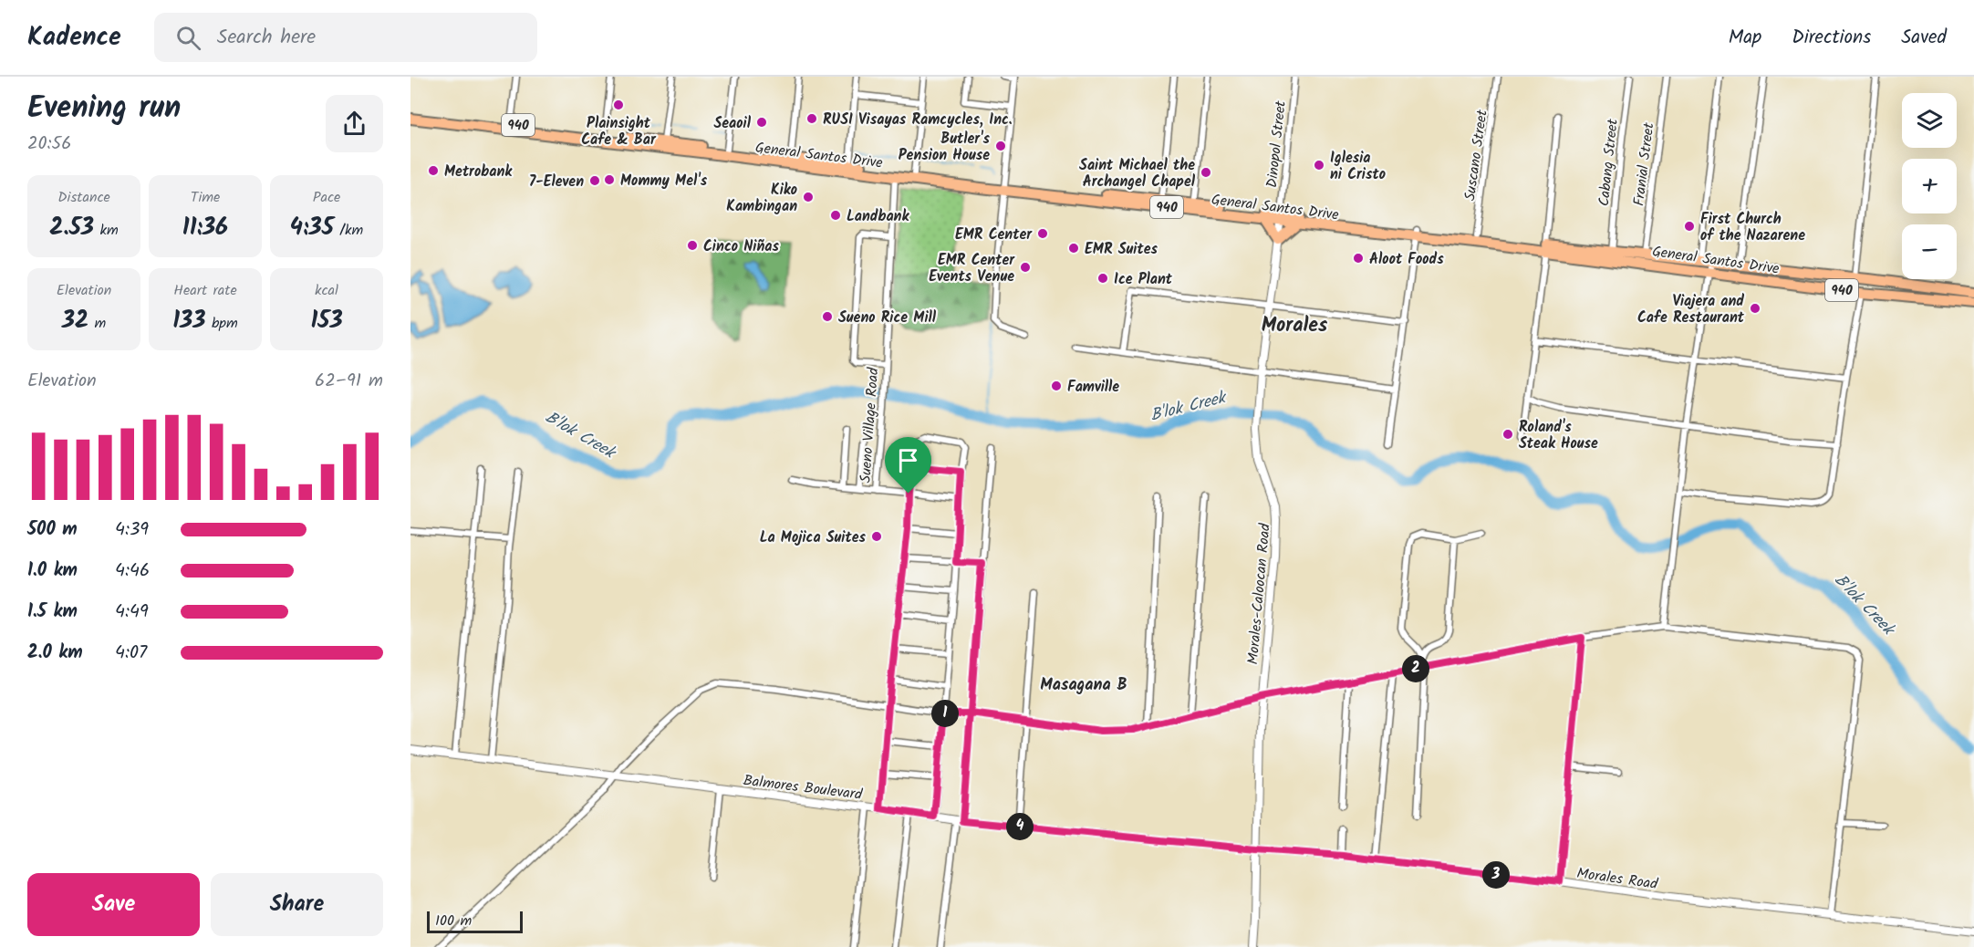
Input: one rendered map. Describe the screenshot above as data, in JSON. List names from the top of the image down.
{
  "streets": {
    "highway": ["940", "General Santos Drive"],
    "street": [
      "Dinopol Street",
      "Suscano Street",
      "Cabang Street",
      "Franial Street",
      "Sueno Village Road",
      "Morales-Caloocan Road",
      "Balmores Boulevard",
      "Morales Road"
    ]
  },
  "crossings": [
    ["Dinopol Street", "General Santos Drive"],
    ["Dinopol Street", "Morales-Caloocan Road"],
    ["General Santos Drive", "Suscano Street"],
    ["General Santos Drive", "Cabang Street"],
    ["General Santos Drive", "Franial Street"],
    ["General Santos Drive", "Sueno Village Road"],
    ["General Santos Drive", "Morales-Caloocan Road"],
    ["Morales-Caloocan Road", "Balmores Boulevard"],
    ["Morales-Caloocan Road", "Morales Road"],
    ["Balmores Boulevard", "Morales Road"]
  ],
  "districts": ["Morales", "Masagana B"],
  "water": ["B'lok Creek"],
  "places": [
    "Plainsight Cafe & Bar",
    "RUSI Visayas Ramcycles, Inc.",
    "Seaoil",
    "Butler's Pension House",
    "Iglesia ni Cristo",
    "Metrobank",
    "Saint Michael the Archangel Chapel",
    "Mommy Mel's",
    "7-Eleven",
    "Kiko Kambingan",
    "Landbank",
    "First Church of the Nazarene",
    "EMR Center",
    "Cinco Niñas",
    "EMR Suites",
    "Aloot Foods",
    "EMR Center Events Venue",
    "Ice Plant",
    "Viajera and Cafe Restaurant",
    "Sueno Rice Mill",
    "Famville",
    "Roland's Steak House",
    "La Mojica Suites"
  ],
  "scale_bar": "100 m",
  "page": {
    "header": "Kadence",
    "search": "Search here",
    "nav": ["Map", "Directions", "Saved"],
    "heading": ["Evening run", "20:56"],
    "map_buttons": ["+", "−"],
    "stats": [
      ["Distance", "2.53 km"],
      ["Time", "11:36"],
      ["Pace", "4:35 /km"],
      ["Elevation", "32 m"],
      ["Heart rate", "133 bpm"],
      ["kcal", "153"]
    ],
    "chart": ["Elevation", "62–91 m"],
    "list": [
      {
        "name": "500 m",
        "note": "4:39"
      },
      {
        "name": "1.0 km",
        "note": "4:46"
      },
      {
        "name": "1.5 km",
        "note": "4:49"
      },
      {
        "name": "2.0 km",
        "note": "4:07"
      }
    ],
    "pins": [
      "2",
      "1",
      "4",
      "3"
    ],
    "buttons": ["Save", "Share"],
    "scale": "100 m"
  }
}
